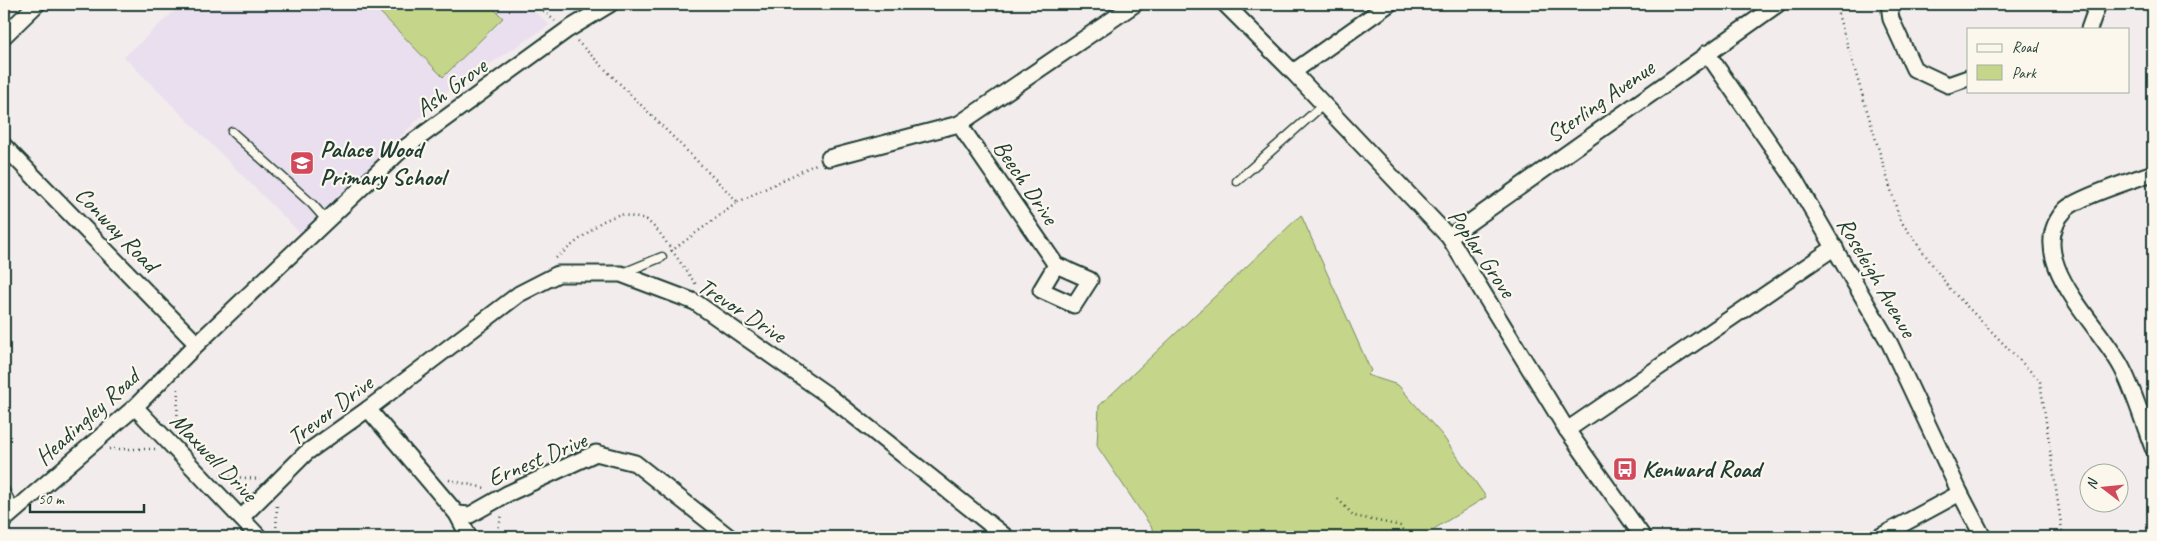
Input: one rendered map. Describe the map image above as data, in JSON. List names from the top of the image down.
{
  "streets": {
    "street": [
      "Ash Grove",
      "Sterling Avenue",
      "Beech Drive",
      "Conway Road",
      "Poplar Grove",
      "Roseleigh Avenue",
      "Trevor Drive",
      "Headingley Road",
      "Maxwell Drive",
      "Ernest Drive"
    ]
  },
  "crossings": [
    ["Ash Grove", "Conway Road"],
    ["Ash Grove", "Headingley Road"],
    ["Sterling Avenue", "Poplar Grove"],
    ["Sterling Avenue", "Roseleigh Avenue"],
    ["Conway Road", "Headingley Road"],
    ["Trevor Drive", "Maxwell Drive"],
    ["Headingley Road", "Maxwell Drive"]
  ],
  "places": {
    "school or university": ["Palace Wood Primary School"],
    "bus stop": ["Kenward Road"]
  },
  "legend": ["Road", "Park"],
  "scale_bar": "50 m",
  "north": "left"
}
